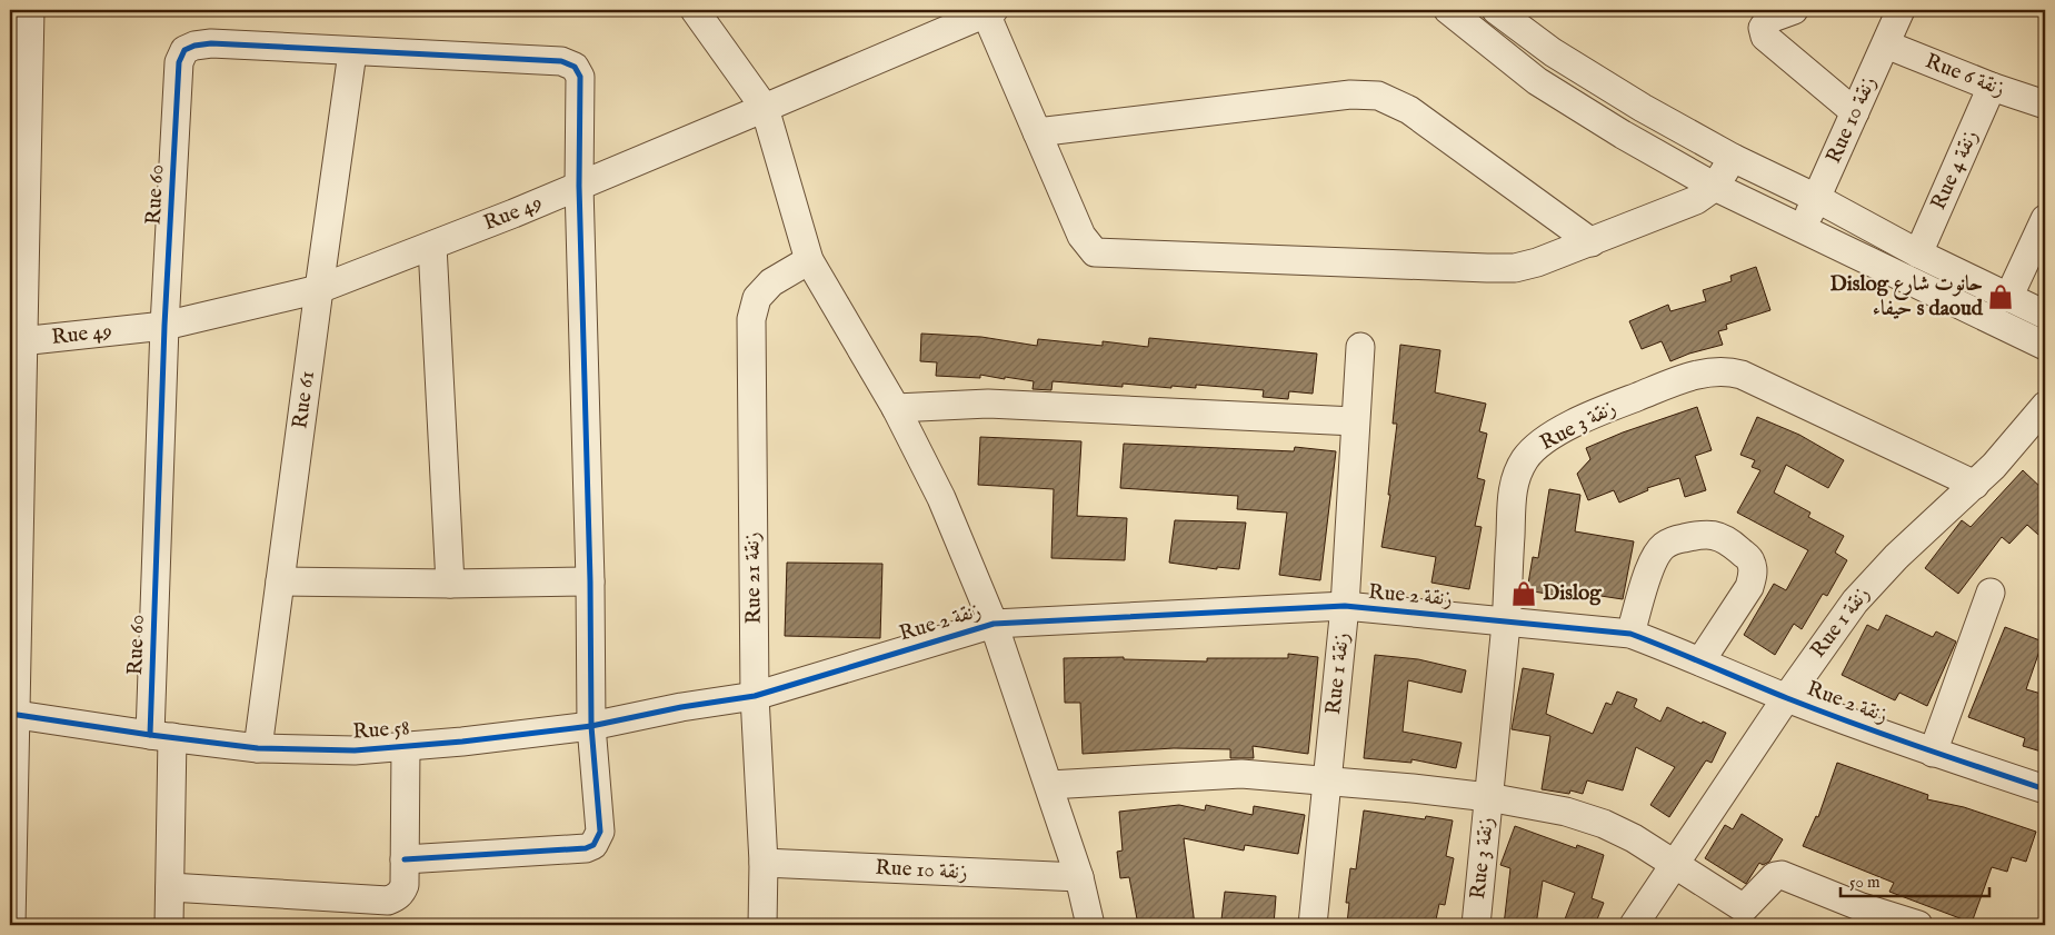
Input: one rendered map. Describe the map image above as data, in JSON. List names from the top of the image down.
{
  "streets": {
    "street": [
      "Rue 6 زنقة",
      "Rue 10 زنقة",
      "Rue 4 زنقة",
      "Rue 60",
      "Rue 49",
      "Rue 61",
      "Rue 3 زنقة",
      "Rue 21 زنقة",
      "Rue 2 زنقة",
      "Rue 1 زنقة",
      "Rue 58"
    ]
  },
  "crossings": [
    ["Rue 6 زنقة", "Rue 10 زنقة"],
    ["Rue 6 زنقة", "Rue 4 زنقة"],
    ["Rue 10 زنقة", "Rue 21 زنقة"],
    ["Rue 60", "Rue 49"],
    ["Rue 60", "Rue 61"],
    ["Rue 60", "Rue 58"],
    ["Rue 49", "Rue 61"],
    ["Rue 61", "Rue 58"],
    ["Rue 3 زنقة", "Rue 2 زنقة"],
    ["Rue 3 زنقة", "Rue 1 زنقة"],
    ["Rue 21 زنقة", "Rue 2 زنقة"],
    ["Rue 21 زنقة", "Rue 58"],
    ["Rue 2 زنقة", "Rue 1 زنقة"],
    ["Rue 2 زنقة", "Rue 58"]
  ],
  "places": {
    "shop": ["Dislog حانوت شارع حيفاء s daoud", "Dislog"]
  },
  "scale_bar": "50 m"
}
